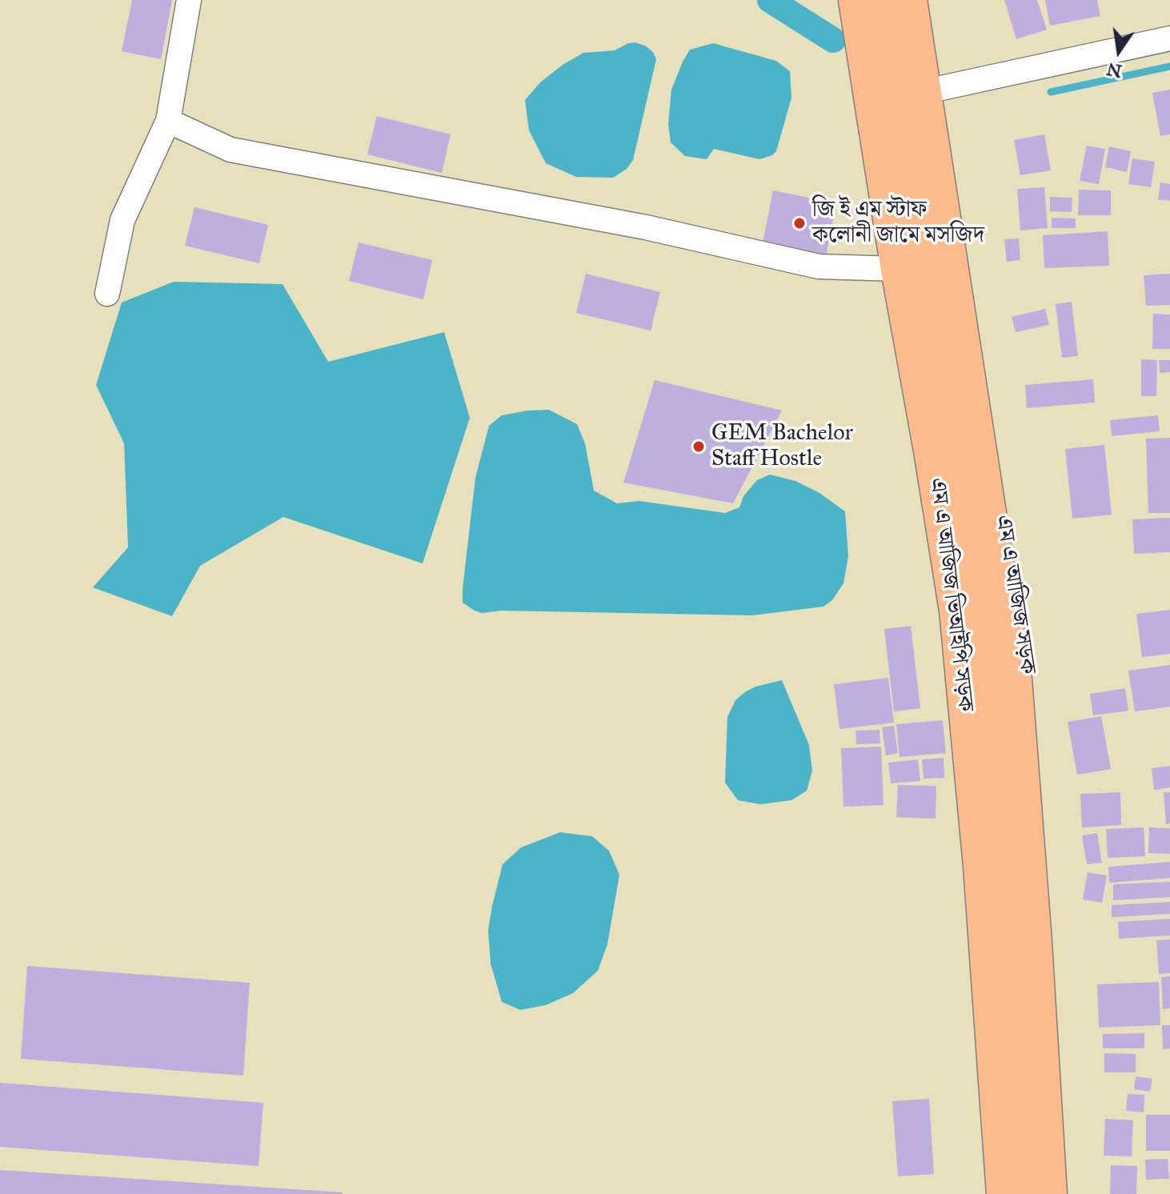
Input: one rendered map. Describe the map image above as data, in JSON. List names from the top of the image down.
{
  "streets": {
    "main road": ["এম এ আজিজ ভিআইপি সড়ক", "এম এ আজিজ সড়ক"]
  },
  "places": ["জি ই এম স্টাফ কলোনী জামে মসজিদ", "GEM Bachelor Staff Hostle"],
  "north": "bottom"
}
